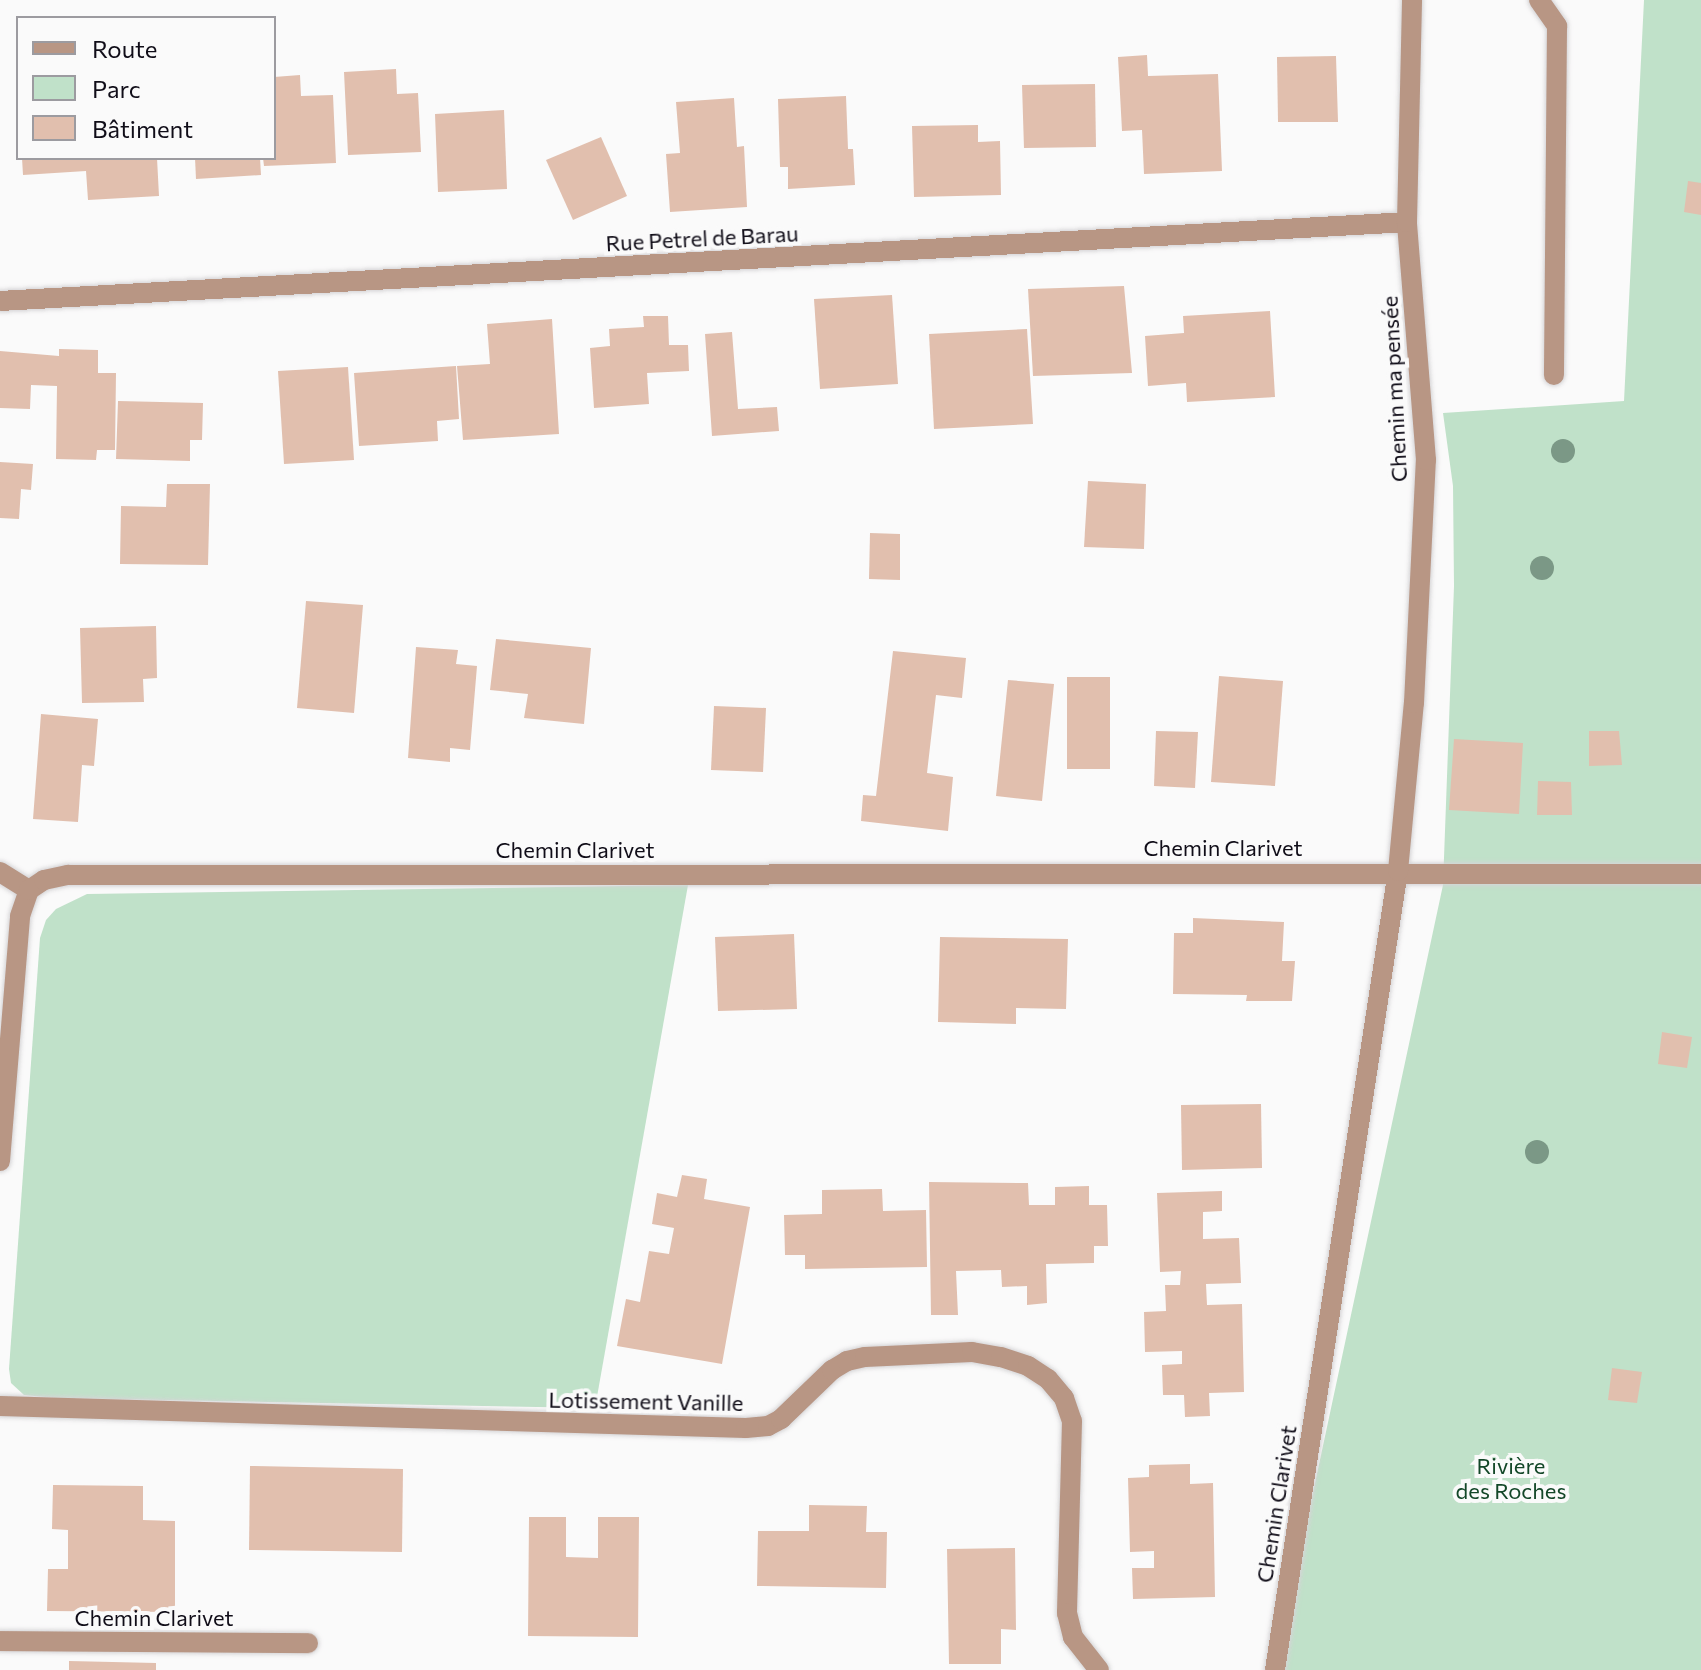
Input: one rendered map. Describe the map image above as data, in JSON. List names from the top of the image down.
{
  "streets": {
    "street": [
      "Rue Petrel de Barau",
      "Chemin ma pensée",
      "Chemin Clarivet",
      "Lotissement Vanille"
    ]
  },
  "crossings": [
    ["Rue Petrel de Barau", "Chemin ma pensée"],
    ["Chemin ma pensée", "Chemin Clarivet"]
  ],
  "parks": ["Rivière des Roches"],
  "legend": ["Route", "Parc", "Bâtiment"]
}
